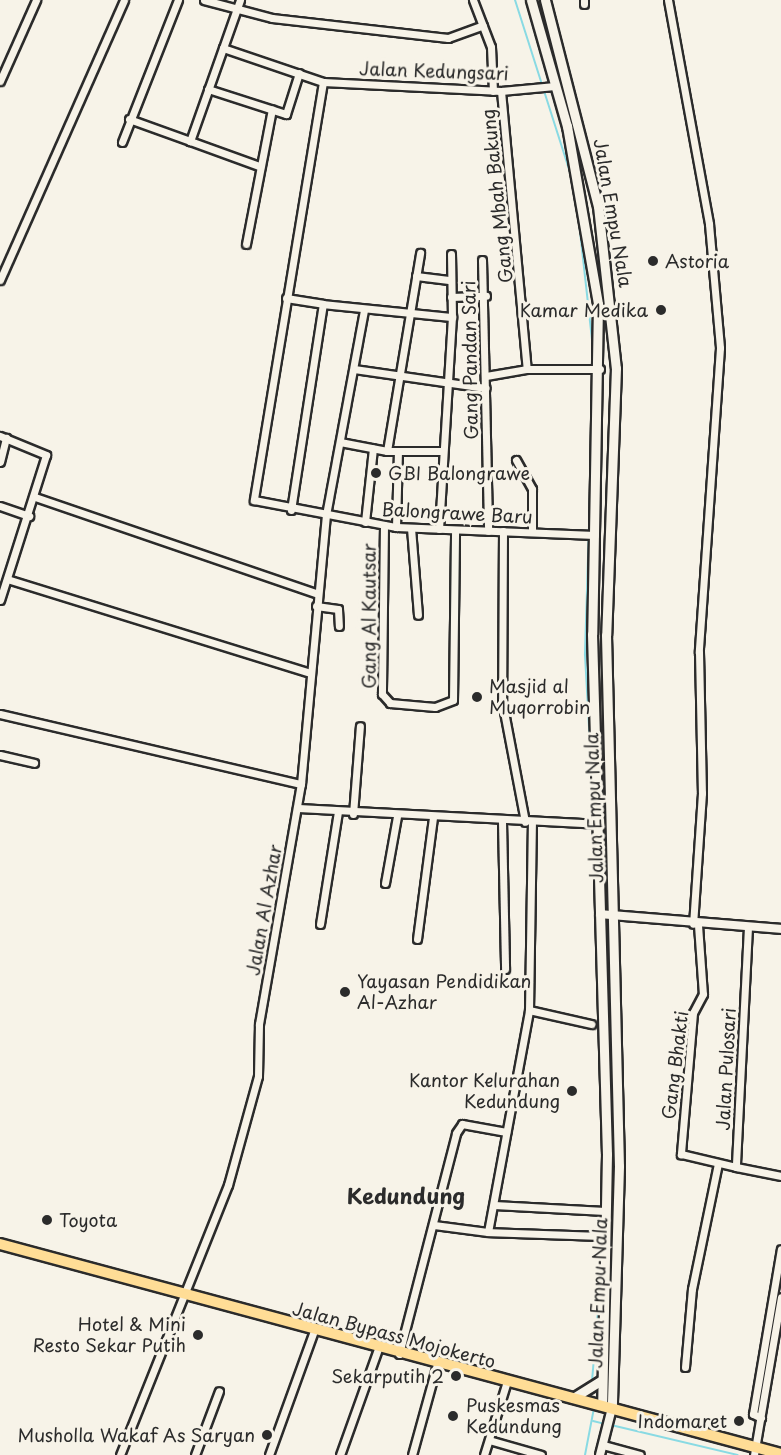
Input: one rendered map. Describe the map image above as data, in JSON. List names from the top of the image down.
{
  "streets": {
    "highway": ["Jalan Bypass Mojokerto"],
    "main road": ["Jalan Empu Nala"],
    "street": [
      "Jalan Kedungsari",
      "Gang Mbah Bakung",
      "Gang Pandan Sari",
      "Balongrawe Baru",
      "Gang Al Kautsar",
      "Jalan Al Azhar",
      "Gang Bhakti",
      "Jalan Pulosari"
    ]
  },
  "crossings": [
    ["Jalan Kedungsari", "Gang Mbah Bakung"],
    ["Jalan Kedungsari", "Jalan Empu Nala"],
    ["Jalan Empu Nala", "Balongrawe Baru"],
    ["Jalan Empu Nala", "Jalan Bypass Mojokerto"],
    ["Gang Pandan Sari", "Balongrawe Baru"],
    ["Balongrawe Baru", "Gang Al Kautsar"],
    ["Balongrawe Baru", "Jalan Al Azhar"],
    ["Jalan Al Azhar", "Jalan Bypass Mojokerto"],
    ["Gang Bhakti", "Jalan Pulosari"]
  ],
  "districts": ["Kedundung"],
  "places": [
    "Astoria",
    "Kamar Medika",
    "GBI Balongrawe",
    "Masjid al Muqorrobin",
    "Yayasan Pendidikan Al-Azhar",
    "Kantor Kelurahan Kedundung",
    "Toyota",
    "Hotel & Mini Resto Sekar Putih",
    "Sekarputih 2",
    "Puskesmas Kedundung",
    "Indomaret",
    "Musholla Wakaf As Saryan"
  ]
}
